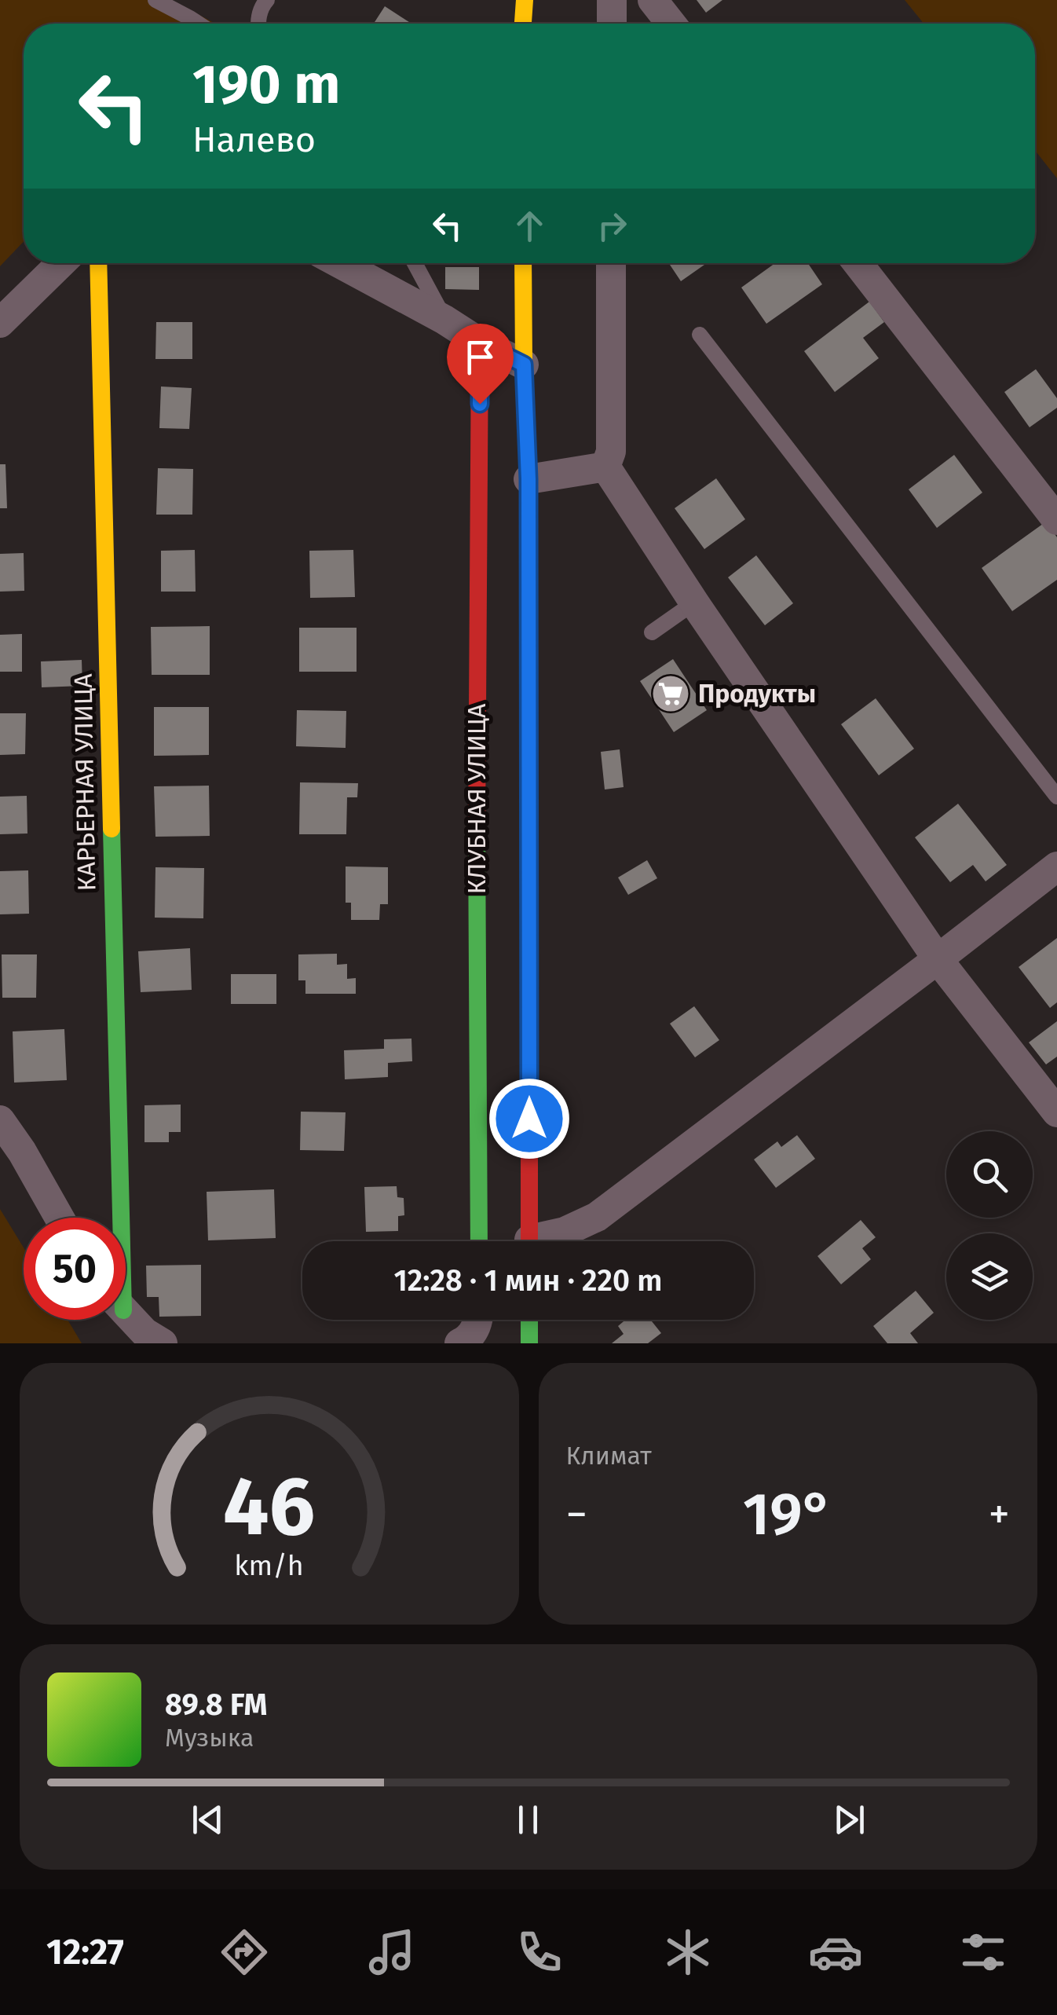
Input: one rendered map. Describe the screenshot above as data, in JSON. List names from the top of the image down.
{
  "streets": {
    "street": ["КАРЬЕРНАЯ УЛИЦА", "КЛУБНАЯ УЛИЦА"]
  },
  "places": {
    "supermarket": ["Продукты"]
  },
  "page": {
    "turn": ["190 m", "Налево"],
    "limit": "50",
    "trip": "12:28 · 1 мин · 220 m",
    "tile": "Климат",
    "heat": ["−", "19°", "+"],
    "song": ["89.8 FM", "Музыка"],
    "tabs": "12:27",
    "gauge": ["46", "km/h"]
  }
}
